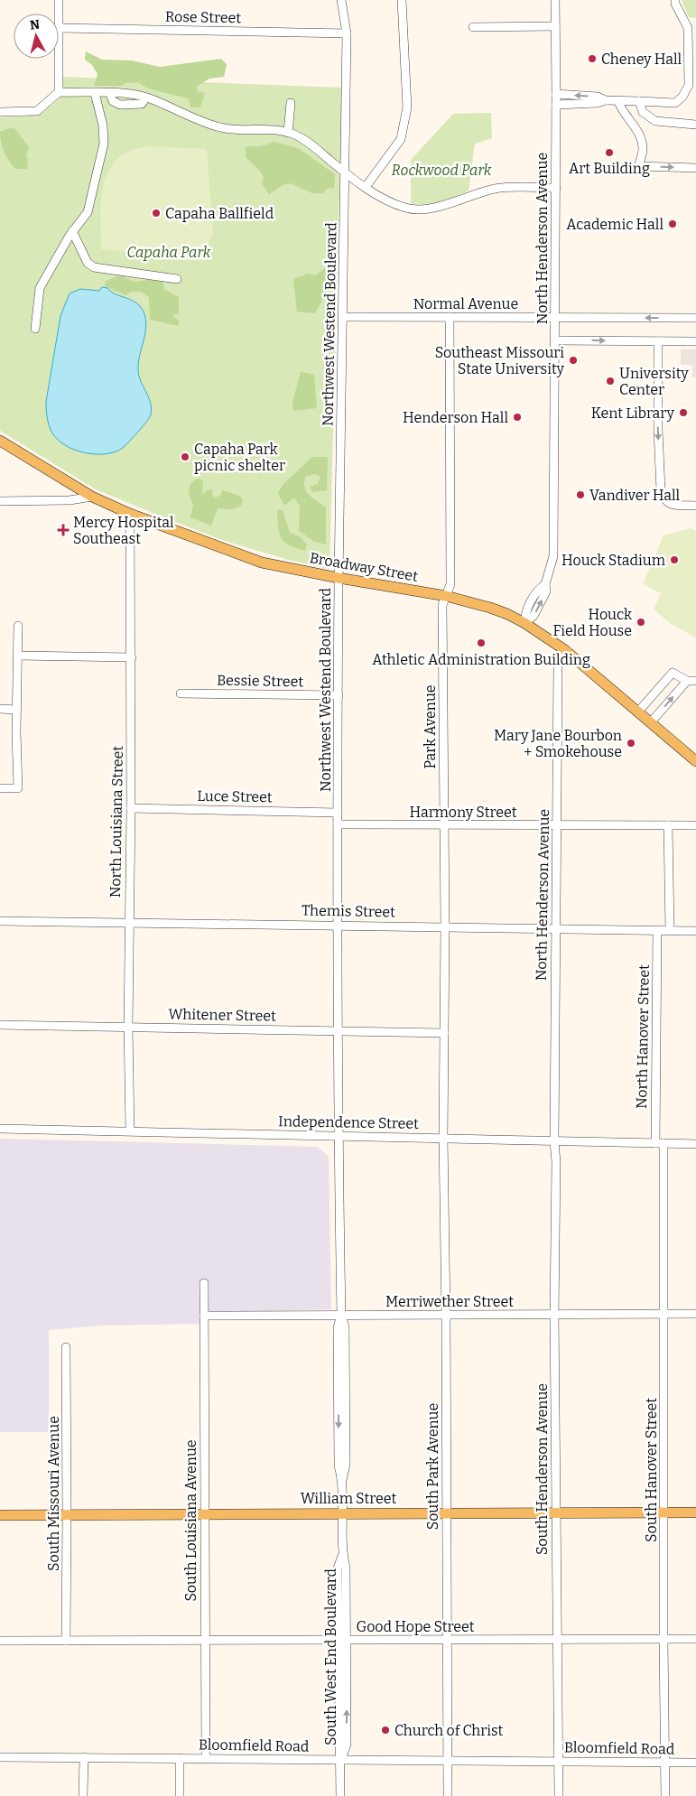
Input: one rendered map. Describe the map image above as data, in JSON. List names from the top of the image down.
{
  "streets": {
    "main road": ["Broadway Street", "William Street"],
    "street": [
      "Rose Street",
      "North Henderson Avenue",
      "Normal Avenue",
      "Northwest Westend Boulevard",
      "Bessie Street",
      "Park Avenue",
      "Luce Street",
      "Harmony Street",
      "North Louisiana Street",
      "Themis Street",
      "Whitener Street",
      "North Hanover Street",
      "Independence Street",
      "Merriwether Street",
      "South Park Avenue",
      "South Henderson Avenue",
      "South Hanover Street",
      "South Missouri Avenue",
      "South Louisiana Avenue",
      "Good Hope Street",
      "South West End Boulevard",
      "Bloomfield Road"
    ]
  },
  "crossings": [
    ["Rose Street", "Northwest Westend Boulevard"],
    ["North Henderson Avenue", "Normal Avenue"],
    ["North Henderson Avenue", "Broadway Street"],
    ["North Henderson Avenue", "Harmony Street"],
    ["North Henderson Avenue", "Themis Street"],
    ["North Henderson Avenue", "Independence Street"],
    ["North Henderson Avenue", "South Henderson Avenue"],
    ["Normal Avenue", "Northwest Westend Boulevard"],
    ["Normal Avenue", "Park Avenue"],
    ["Northwest Westend Boulevard", "Broadway Street"],
    ["Northwest Westend Boulevard", "Bessie Street"],
    ["Northwest Westend Boulevard", "Luce Street"],
    ["Northwest Westend Boulevard", "Harmony Street"],
    ["Northwest Westend Boulevard", "Themis Street"],
    ["Northwest Westend Boulevard", "Whitener Street"],
    ["Northwest Westend Boulevard", "Independence Street"],
    ["Northwest Westend Boulevard", "South West End Boulevard"],
    ["Broadway Street", "Park Avenue"],
    ["Broadway Street", "North Louisiana Street"],
    ["Park Avenue", "Harmony Street"],
    ["Park Avenue", "Themis Street"],
    ["Park Avenue", "Whitener Street"],
    ["Park Avenue", "Independence Street"],
    ["Park Avenue", "South Park Avenue"],
    ["Luce Street", "North Louisiana Street"],
    ["North Louisiana Street", "Themis Street"],
    ["North Louisiana Street", "Whitener Street"],
    ["North Louisiana Street", "Independence Street"],
    ["Themis Street", "North Hanover Street"],
    ["North Hanover Street", "Independence Street"],
    ["North Hanover Street", "South Hanover Street"],
    ["Independence Street", "South Park Avenue"],
    ["Independence Street", "South Henderson Avenue"],
    ["Independence Street", "South Hanover Street"],
    ["Independence Street", "South West End Boulevard"],
    ["Merriwether Street", "South Park Avenue"],
    ["Merriwether Street", "South Henderson Avenue"],
    ["Merriwether Street", "South Hanover Street"],
    ["Merriwether Street", "South Louisiana Avenue"],
    ["Merriwether Street", "South West End Boulevard"],
    ["South Park Avenue", "William Street"],
    ["South Park Avenue", "Good Hope Street"],
    ["South Park Avenue", "Bloomfield Road"],
    ["South Henderson Avenue", "William Street"],
    ["South Henderson Avenue", "Good Hope Street"],
    ["South Henderson Avenue", "Bloomfield Road"],
    ["South Hanover Street", "William Street"],
    ["South Hanover Street", "Good Hope Street"],
    ["South Hanover Street", "Bloomfield Road"],
    ["South Missouri Avenue", "William Street"],
    ["South Missouri Avenue", "Good Hope Street"],
    ["William Street", "South Louisiana Avenue"],
    ["William Street", "South West End Boulevard"],
    ["South Louisiana Avenue", "Good Hope Street"],
    ["South Louisiana Avenue", "Bloomfield Road"],
    ["Good Hope Street", "South West End Boulevard"],
    ["South West End Boulevard", "Bloomfield Road"]
  ],
  "parks": ["Rockwood Park", "Capaha Park"],
  "places": {
    "other": [
      "Cheney Hall",
      "Art Building",
      "Capaha Ballfield",
      "Academic Hall",
      "Southeast Missouri State University",
      "University Center",
      "Kent Library",
      "Henderson Hall",
      "Capaha Park picnic shelter",
      "Vandiver Hall",
      "Houck Stadium",
      "Houck Field House",
      "Athletic Administration Building",
      "Mary Jane Bourbon + Smokehouse",
      "Church of Christ"
    ],
    "health": ["Mercy Hospital Southeast"]
  },
  "north": "top"
}
